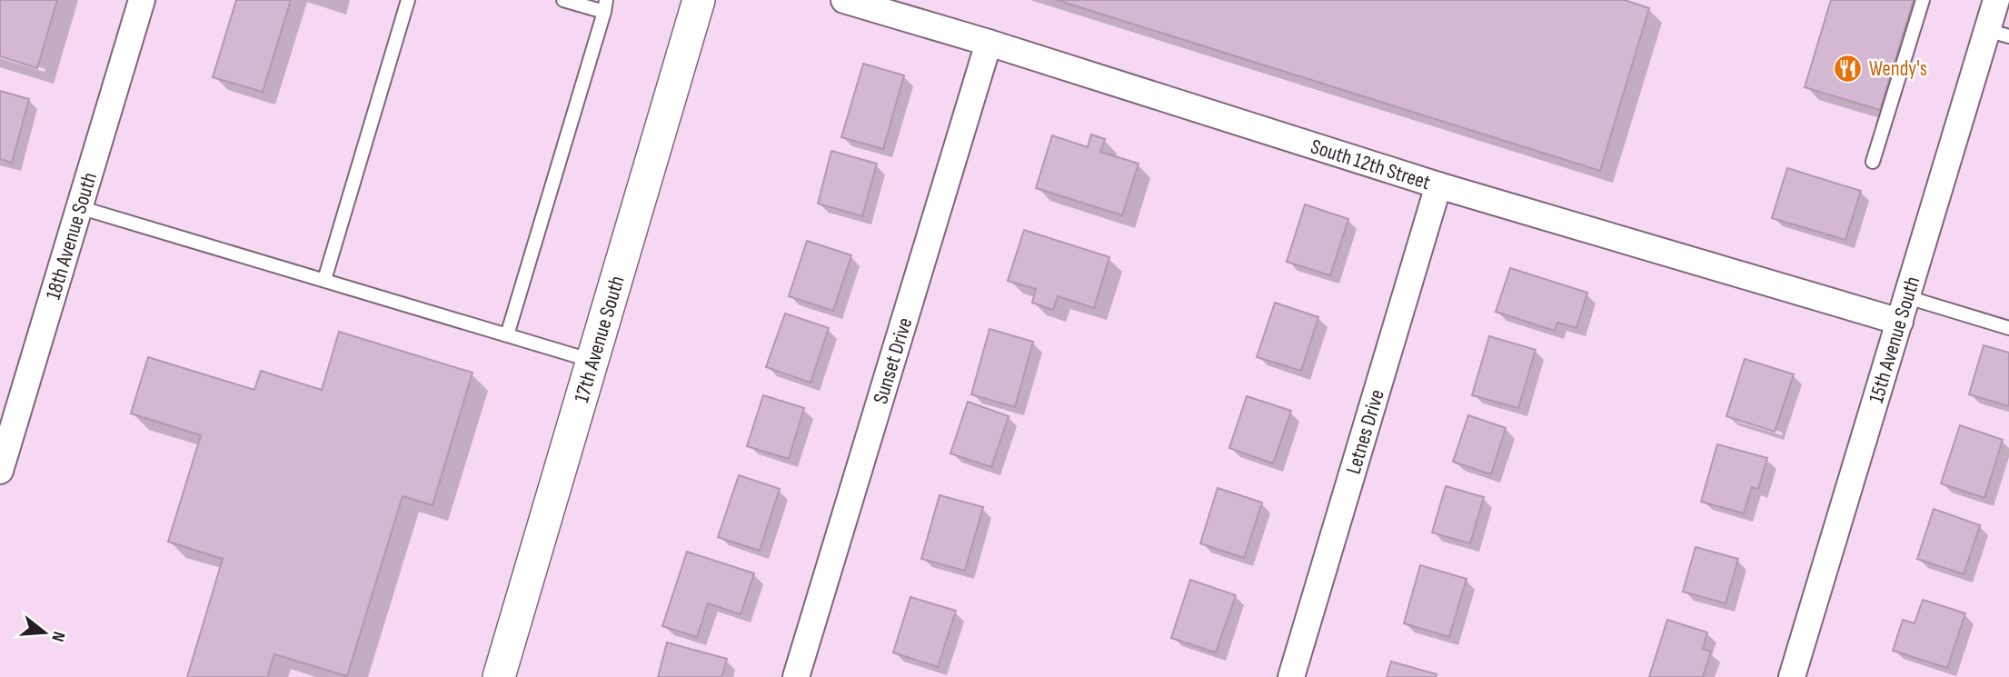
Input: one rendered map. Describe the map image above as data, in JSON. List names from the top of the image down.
{
  "streets": {
    "street": [
      "South 12th Street",
      "18th Avenue South",
      "17th Avenue South",
      "15th Avenue South",
      "Sunset Drive",
      "Letnes Drive"
    ]
  },
  "crossings": [
    ["South 12th Street", "15th Avenue South"],
    ["South 12th Street", "Sunset Drive"],
    ["South 12th Street", "Letnes Drive"]
  ],
  "places": {
    "restaurant": ["Wendy's"]
  },
  "north": "right"
}
